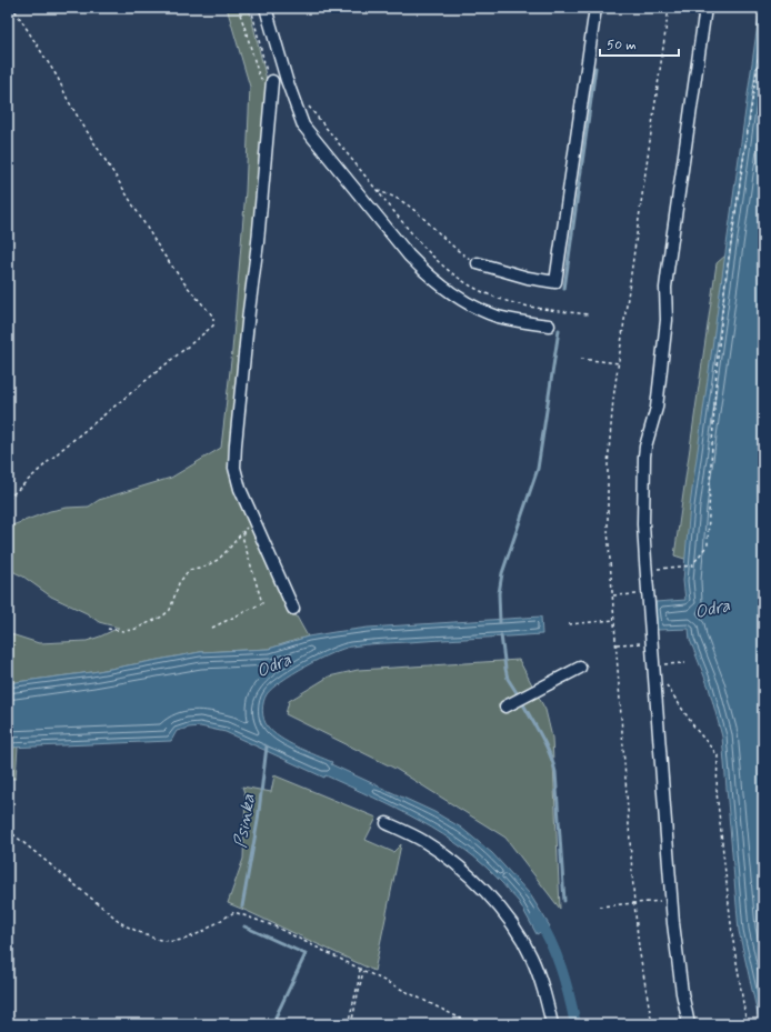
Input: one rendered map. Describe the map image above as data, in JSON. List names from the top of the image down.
{
  "water": ["Odra", "Psinka"],
  "scale_bar": "50 m"
}
